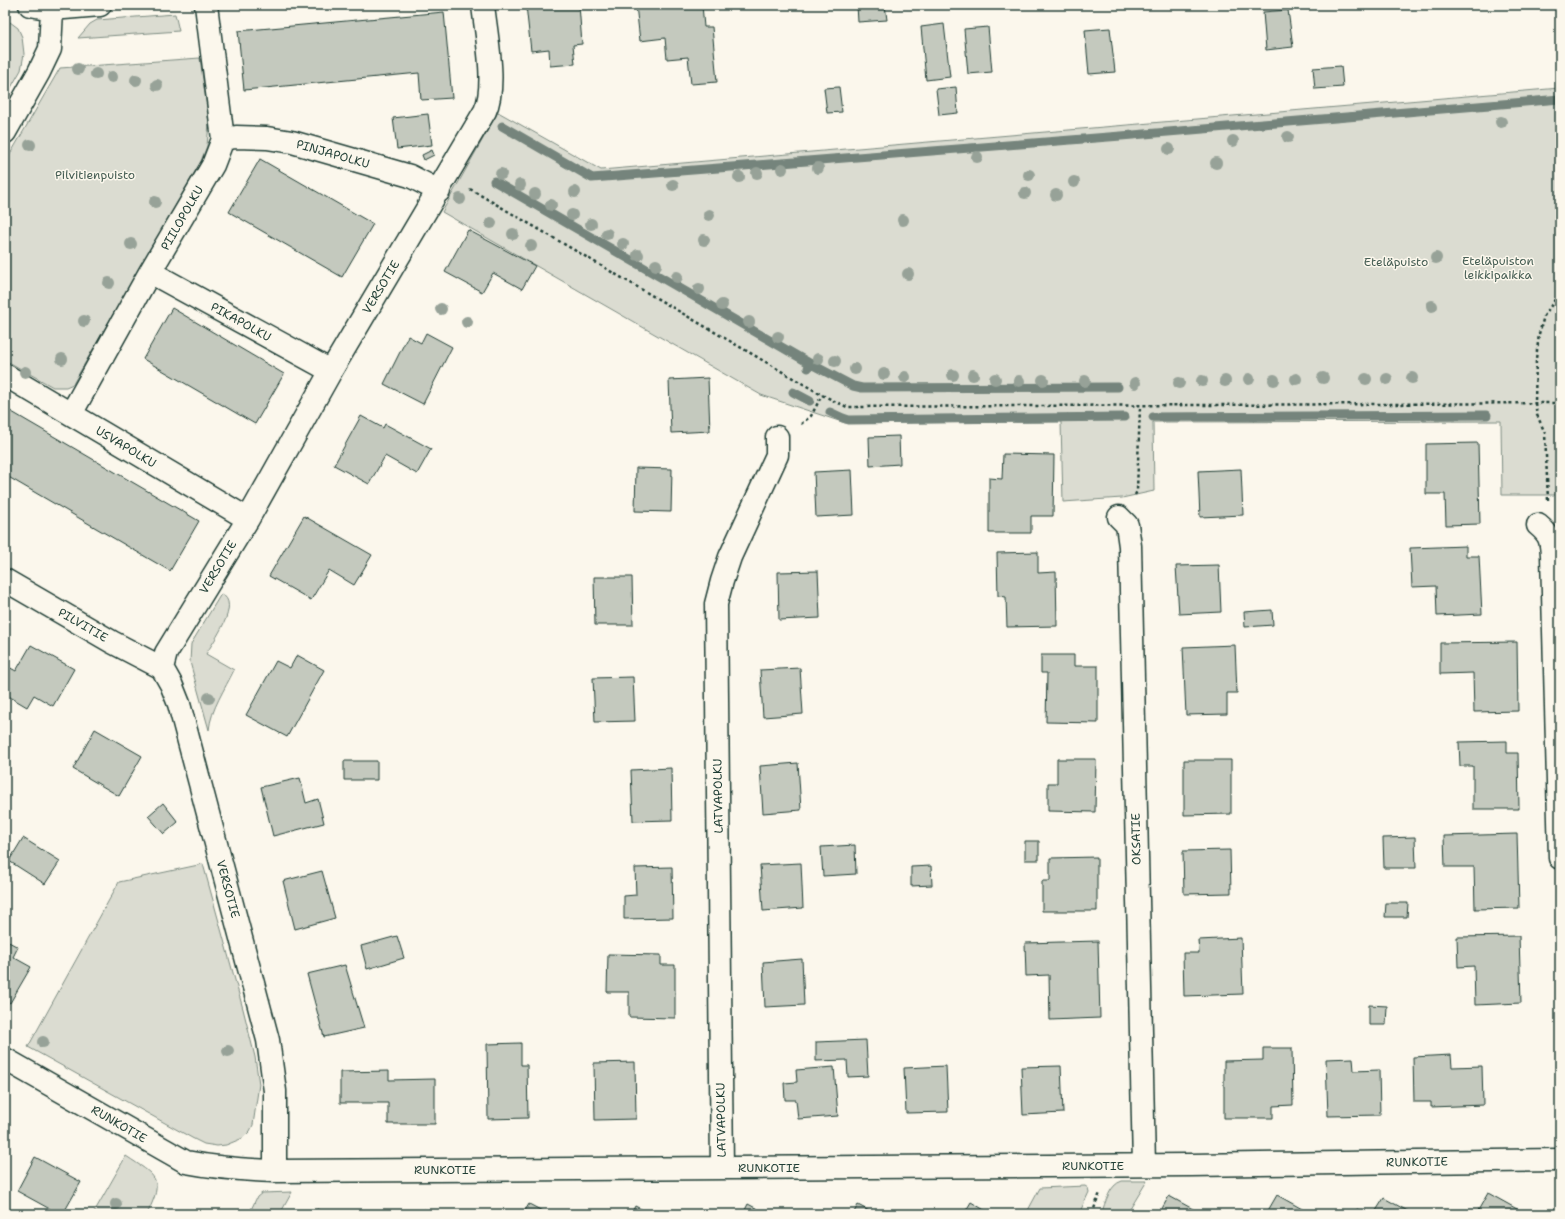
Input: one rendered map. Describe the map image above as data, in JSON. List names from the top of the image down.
{
  "streets": {
    "street": [
      "PINJAPOLKU",
      "PIILOPOLKU",
      "VERSOTIE",
      "PIKAPOLKU",
      "USVAPOLKU",
      "PILVITIE",
      "LATVAPOLKU",
      "OKSATIE",
      "RUNKOTIE"
    ]
  },
  "crossings": [
    ["PINJAPOLKU", "PIILOPOLKU"],
    ["PINJAPOLKU", "VERSOTIE"],
    ["PIILOPOLKU", "PIKAPOLKU"],
    ["PIILOPOLKU", "USVAPOLKU"],
    ["VERSOTIE", "PIKAPOLKU"],
    ["VERSOTIE", "USVAPOLKU"],
    ["VERSOTIE", "PILVITIE"],
    ["VERSOTIE", "RUNKOTIE"],
    ["LATVAPOLKU", "RUNKOTIE"],
    ["OKSATIE", "RUNKOTIE"]
  ],
  "parks": ["Pilvitienpuisto", "Eteläpuiston leikkipaikka", "Eteläpuisto"]
}
